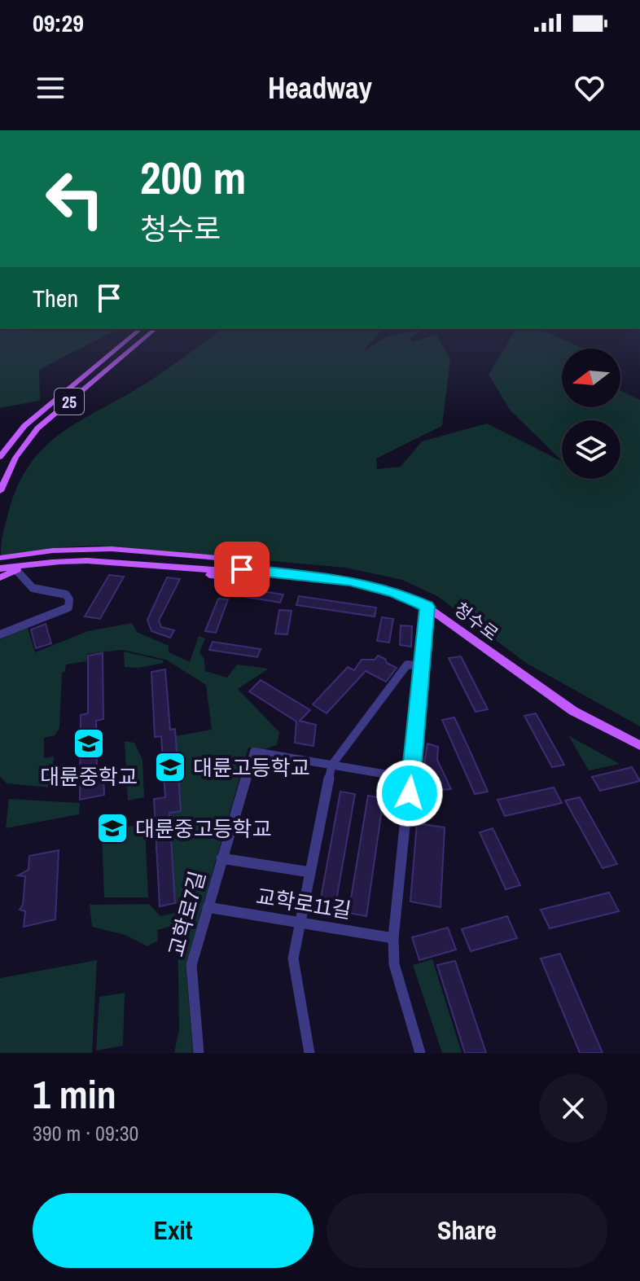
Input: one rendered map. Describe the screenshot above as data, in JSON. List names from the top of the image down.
{
  "streets": {
    "main road": ["25", "청수로"],
    "street": ["교학로11길", "교학로7길"]
  },
  "crossings": [
    ["교학로11길", "교학로7길"]
  ],
  "places": {
    "school or university": ["대륜중학교", "대륜고등학교", "대륜중고등학교"]
  },
  "north": "left",
  "page": {
    "status": "09:29",
    "header": "Headway",
    "turn": ["200 m", "청수로"],
    "then": "Then",
    "heading": ["1 min", "390 m · 09:30"],
    "buttons": ["Exit", "Share"]
  }
}
